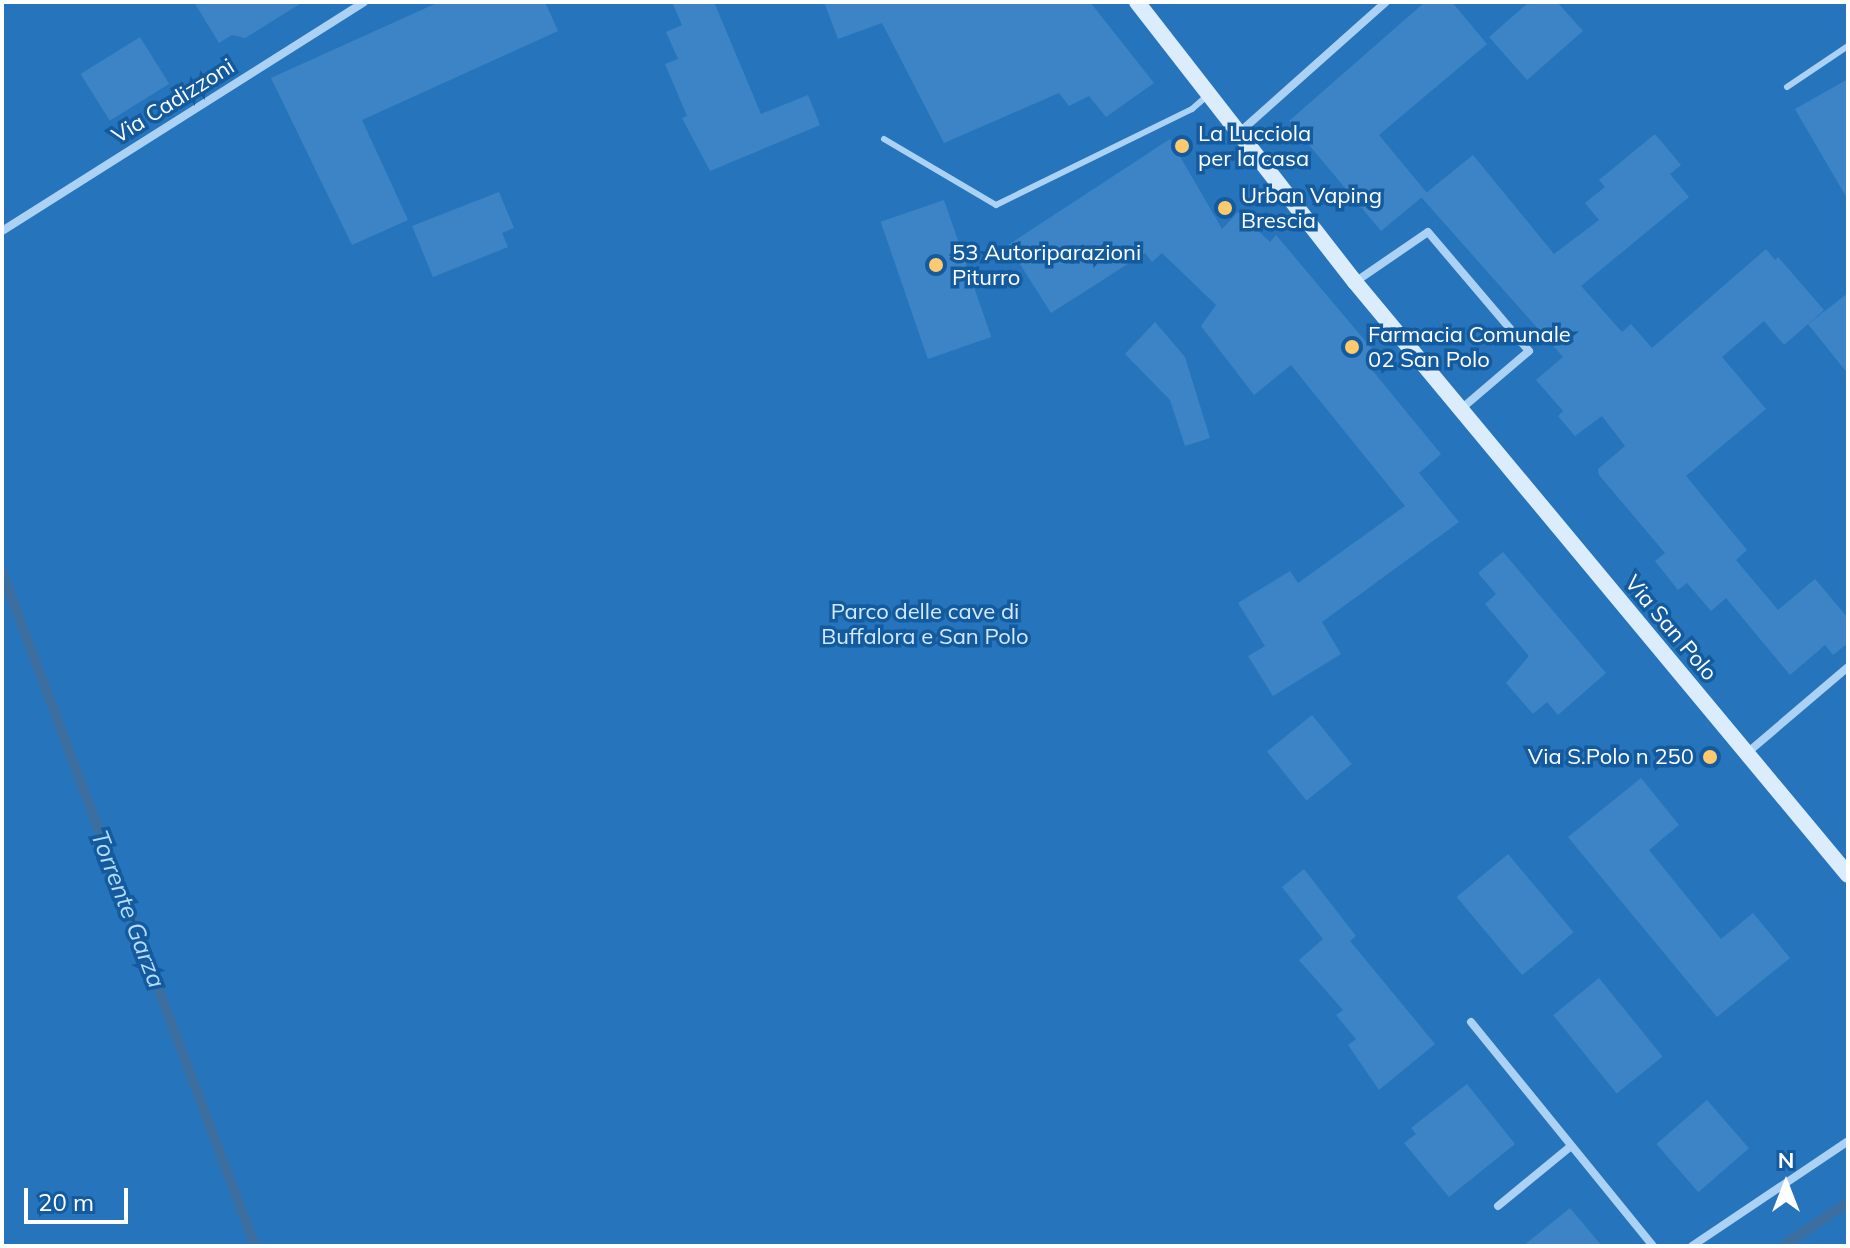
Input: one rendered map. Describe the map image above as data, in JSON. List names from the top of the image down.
{
  "streets": {
    "main road": ["Via San Polo"],
    "street": ["Via Cadizzoni"]
  },
  "water": ["Torrente Garza"],
  "parks": ["Parco delle cave di Buffalora e San Polo"],
  "places": [
    "La Lucciola per la casa",
    "Urban Vaping Brescia",
    "53 Autoriparazioni Piturro",
    "Farmacia Comunale 02 San Polo",
    "Via S.Polo n 250"
  ],
  "scale_bar": "20 m",
  "north": "top"
}
